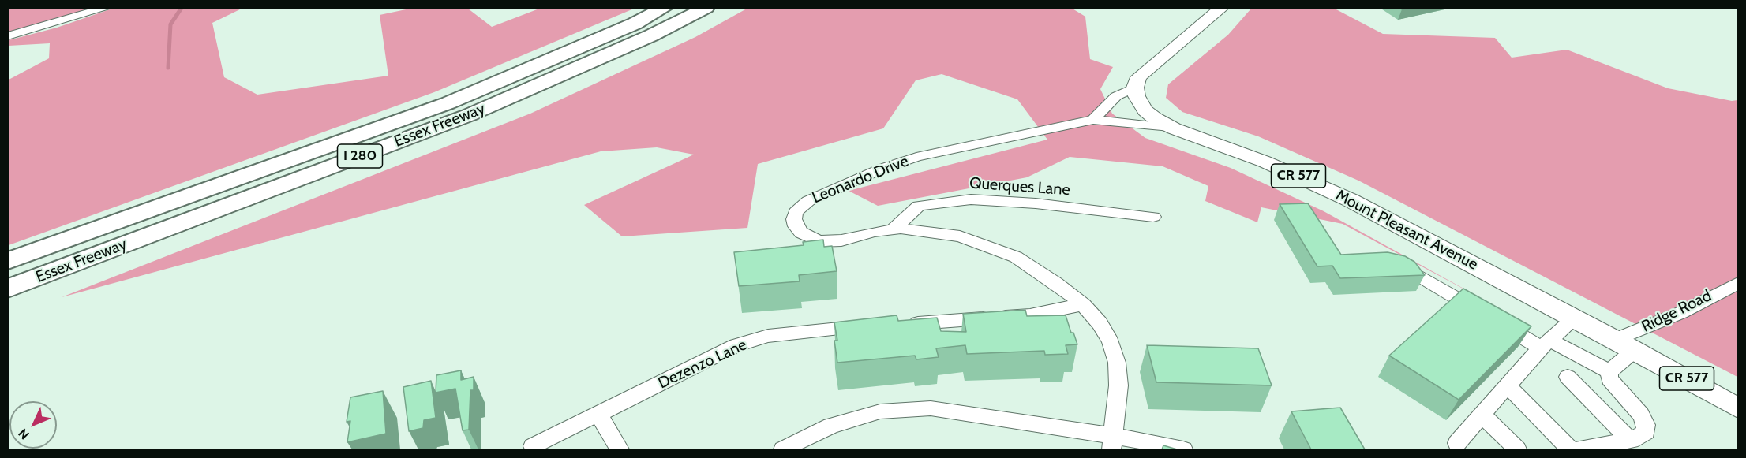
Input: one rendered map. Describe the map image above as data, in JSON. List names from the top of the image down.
{
  "streets": {
    "highway": ["Essex Freeway", "I 280"],
    "main road": ["CR 577", "Mount Pleasant Avenue"],
    "street": [
      "Leonardo Drive",
      "Querques Lane",
      "Ridge Road",
      "Dezenzo Lane"
    ]
  },
  "crossings": [
    ["Leonardo Drive", "Querques Lane"],
    ["Mount Pleasant Avenue", "Ridge Road"]
  ],
  "north": "bottom left"
}
